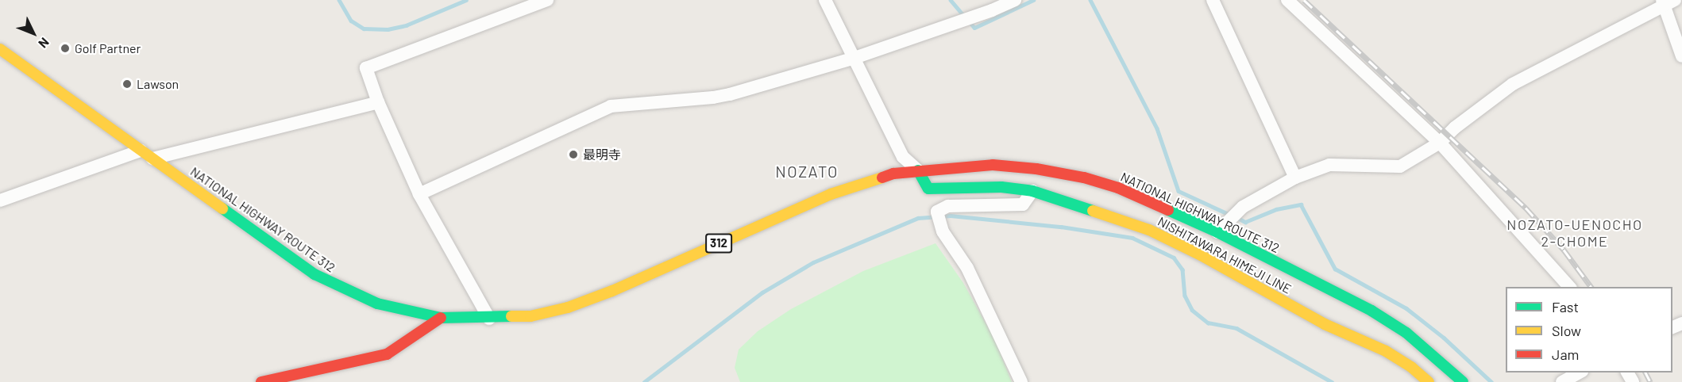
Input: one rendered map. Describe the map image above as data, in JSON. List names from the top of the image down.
{
  "streets": {
    "main road": ["NATIONAL HIGHWAY ROUTE 312", "312", "NISHITAWARA HIMEJI LINE"]
  },
  "crossings": [
    ["NATIONAL HIGHWAY ROUTE 312", "NISHITAWARA HIMEJI LINE"]
  ],
  "districts": ["NOZATO", "NOZATO-UENOCHO 2-CHOME"],
  "places": ["Golf Partner", "Lawson", "最明寺"],
  "legend": ["Fast", "Slow", "Jam"],
  "north": "bottom right"
}
